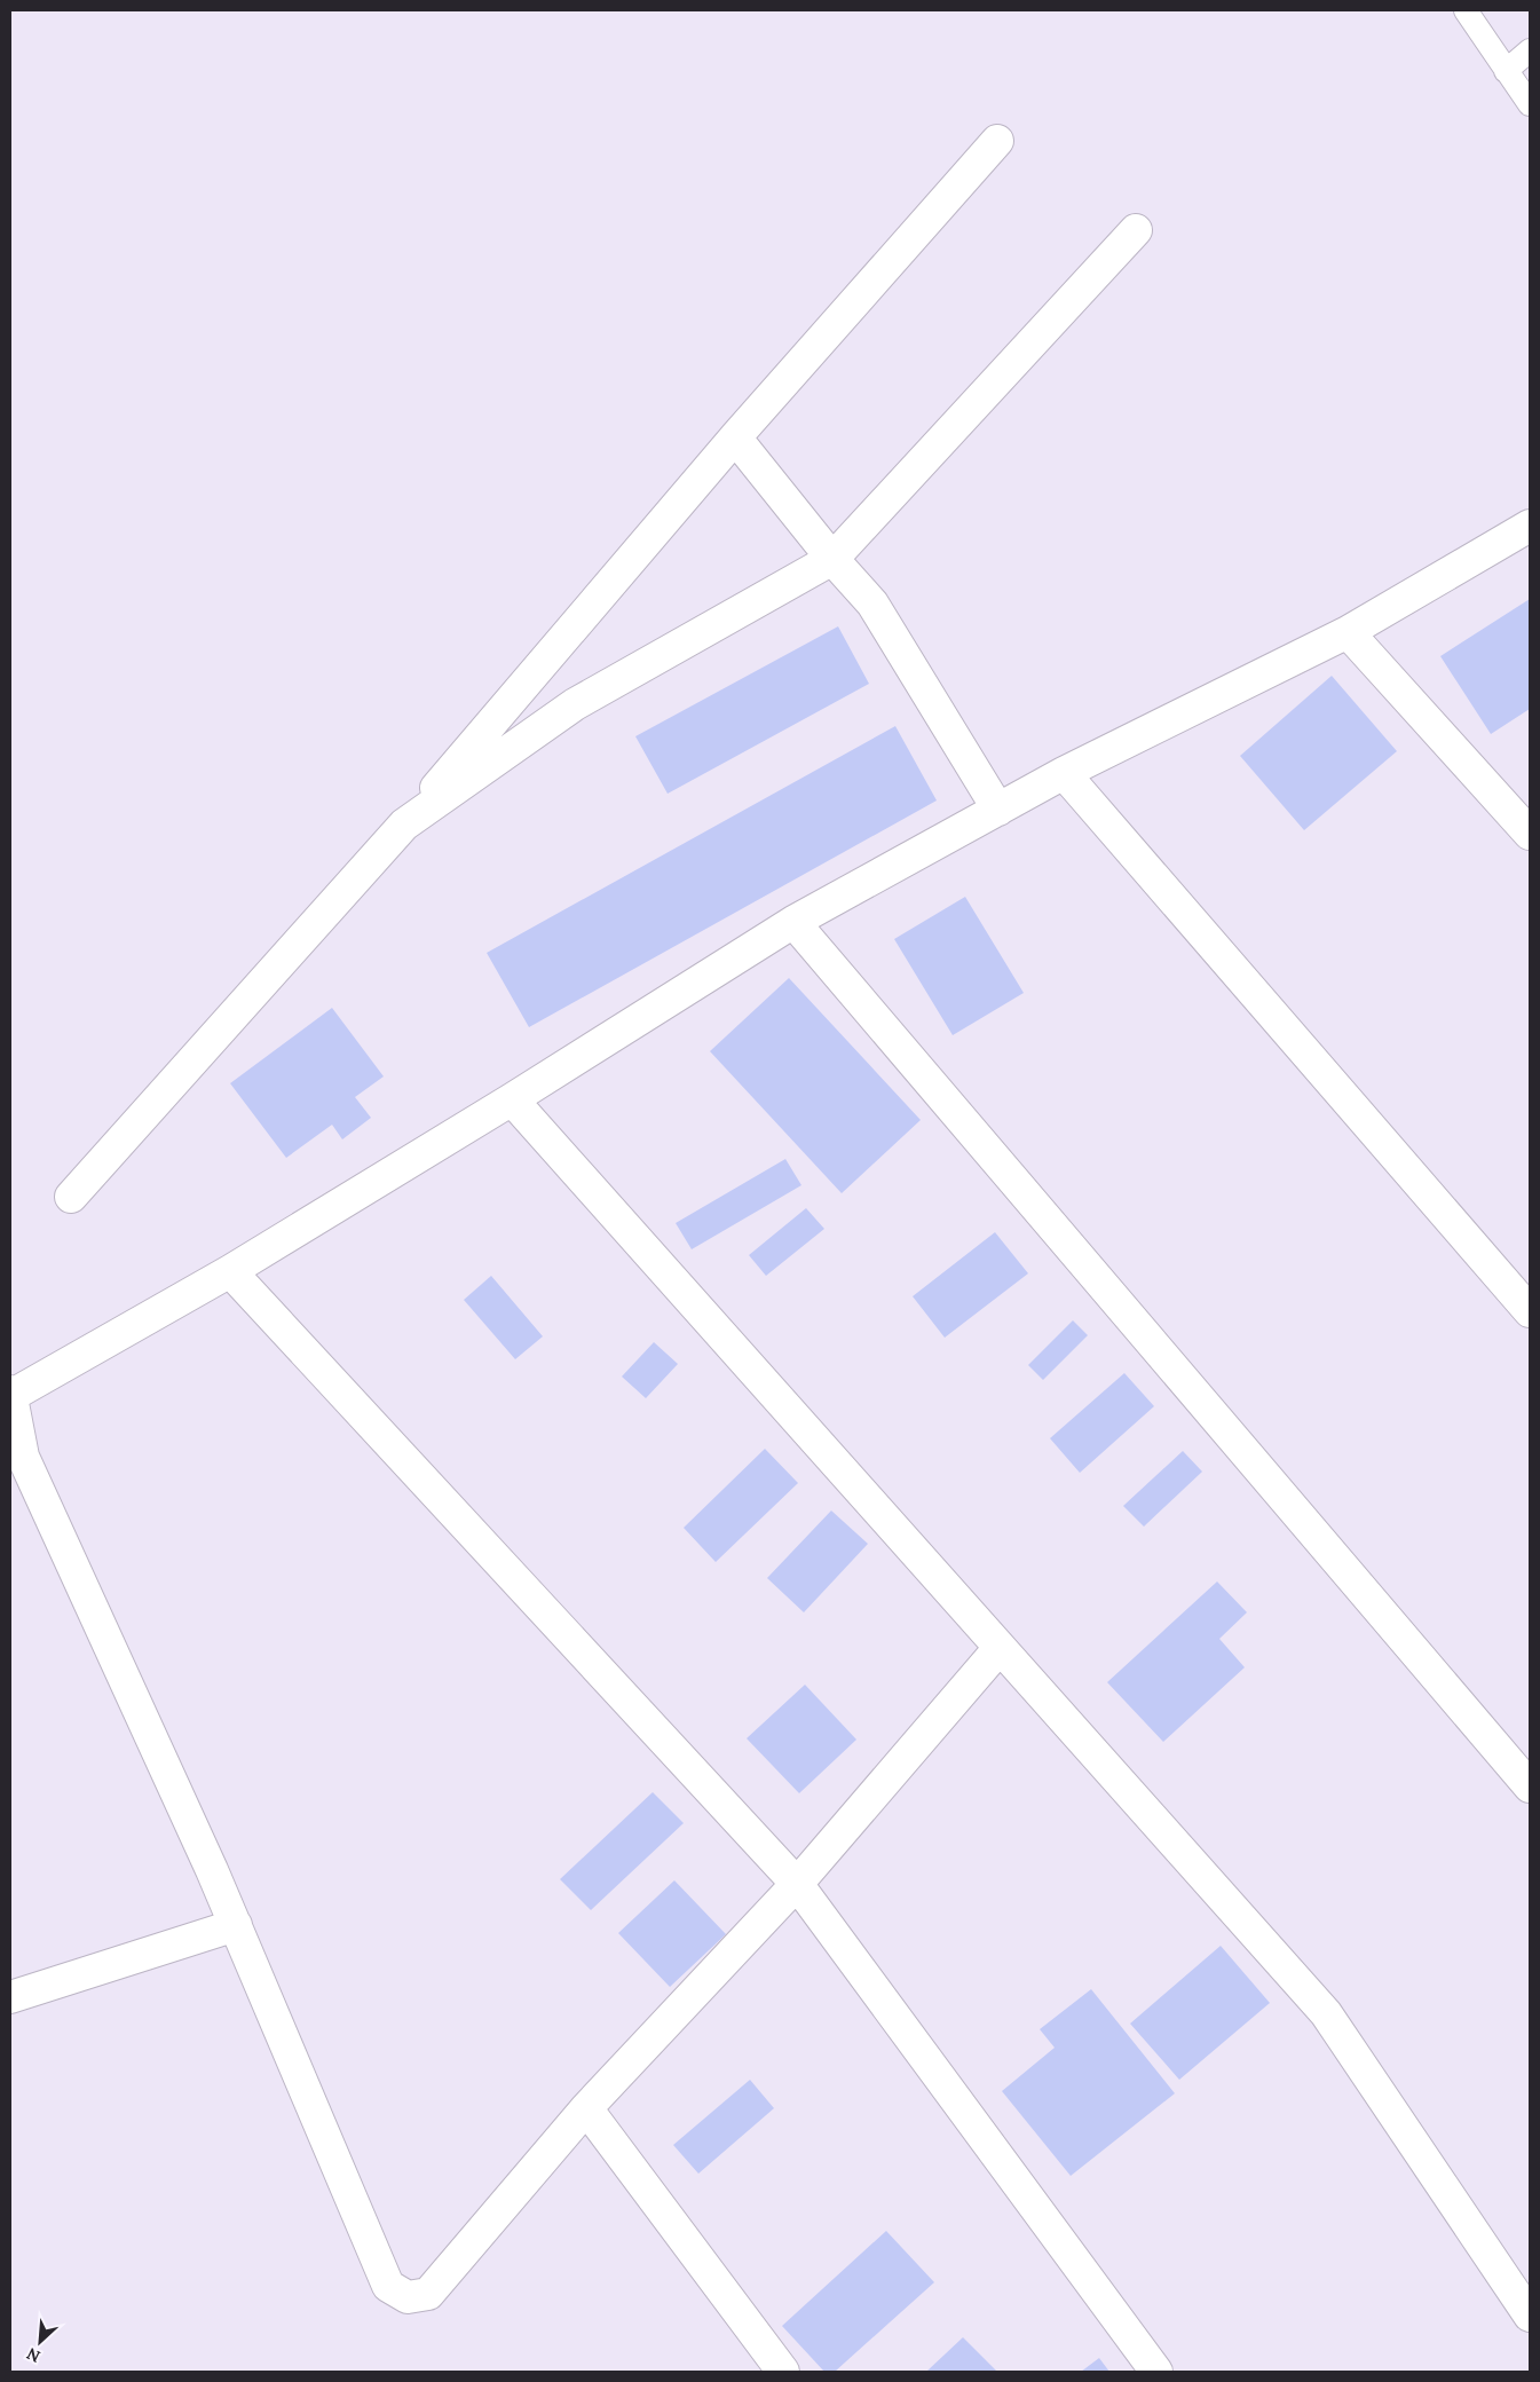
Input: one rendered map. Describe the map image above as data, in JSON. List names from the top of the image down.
{
  "north": "bottom left"
}
